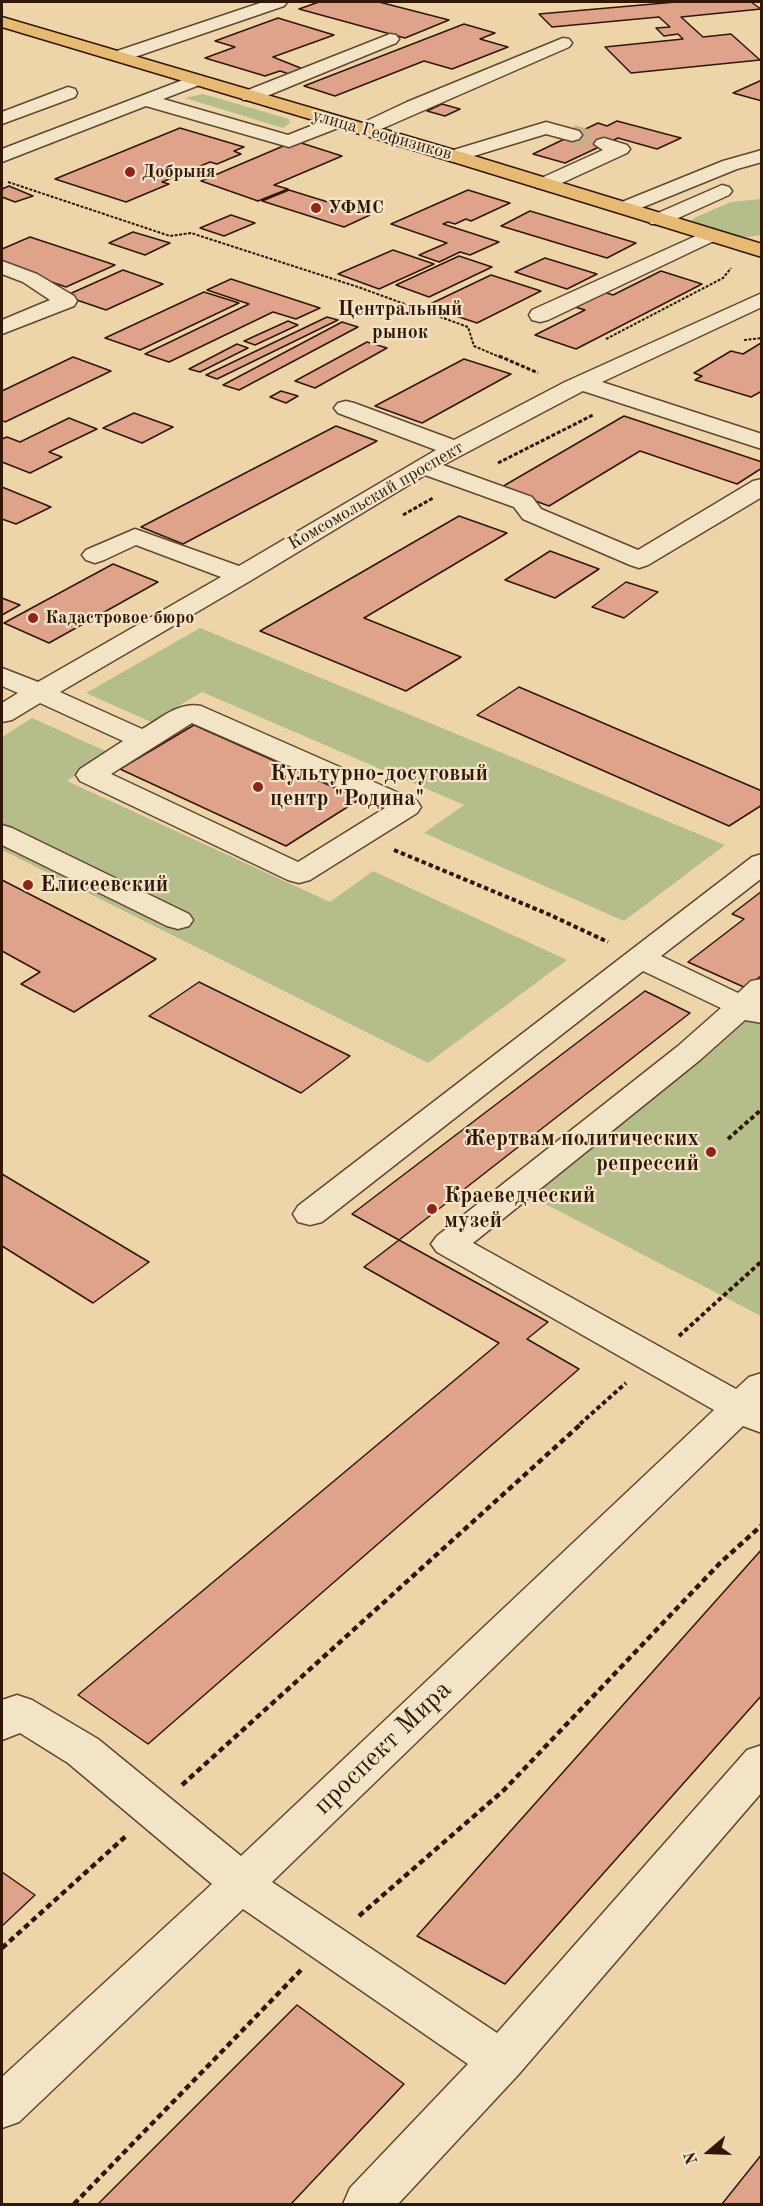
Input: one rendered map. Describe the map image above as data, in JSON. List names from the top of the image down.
{
  "streets": {
    "main road": ["улица Геофизиков"],
    "street": ["Комсомольский проспект", "проспект Мира"]
  },
  "districts": ["Центральный рынок"],
  "places": [
    "Добрыня",
    "УФМС",
    "Кадастровое бюро",
    "Культурно-досуговый центр \"Родина\"",
    "Елисеевский",
    "Жертвам политических репрессий",
    "Краеведческий музей"
  ],
  "north": "left"
}
